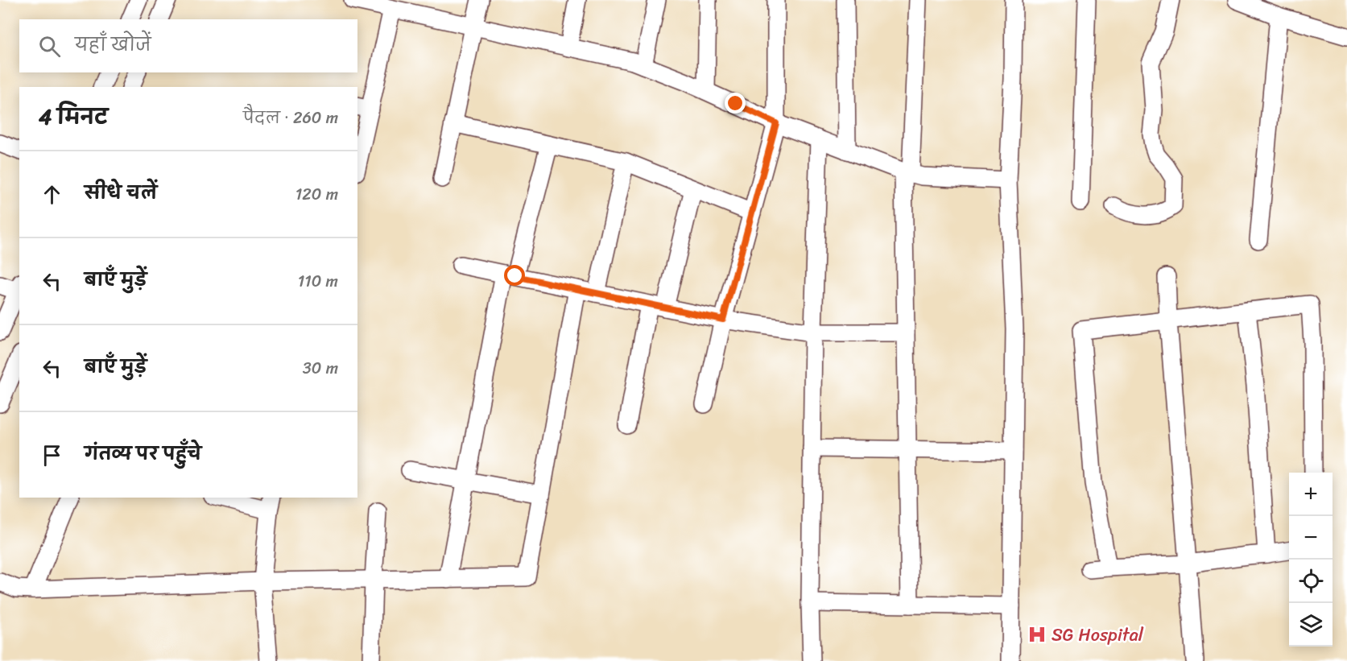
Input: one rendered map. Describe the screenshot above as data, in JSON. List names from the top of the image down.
{
  "places": {
    "hospital": ["SG Hospital"]
  },
  "page": {
    "search": "यहाँ खोजें",
    "heading": ["4 मिनट", "पैदल · 260 m"],
    "list": [
      ["सीधे चलें", "120 m"],
      ["बाएँ मुड़ें", "110 m"],
      ["बाएँ मुड़ें", "30 m"],
      "गंतव्य पर पहुँचे"
    ],
    "map_buttons": ["+", "−"]
  }
}
